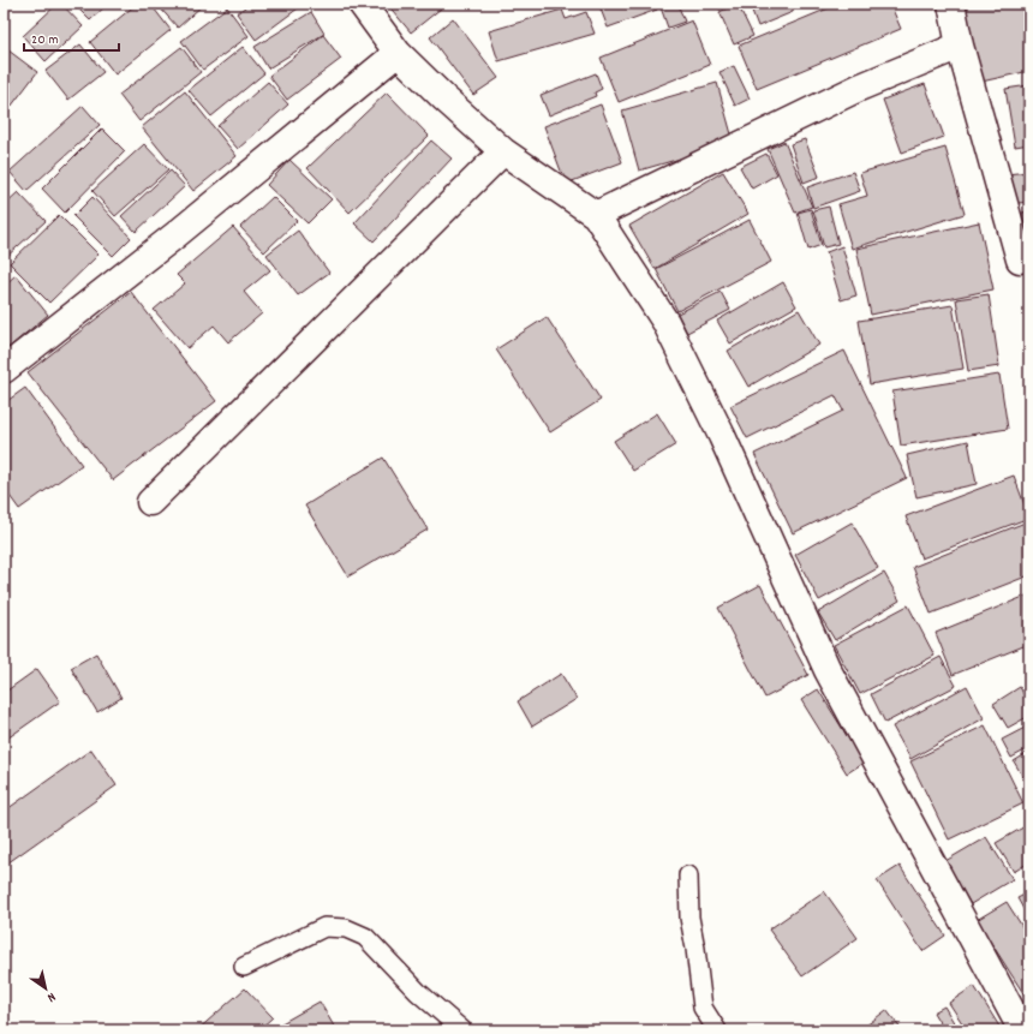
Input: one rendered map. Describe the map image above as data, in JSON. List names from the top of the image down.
{
  "scale_bar": "20 m",
  "north": "bottom right"
}
